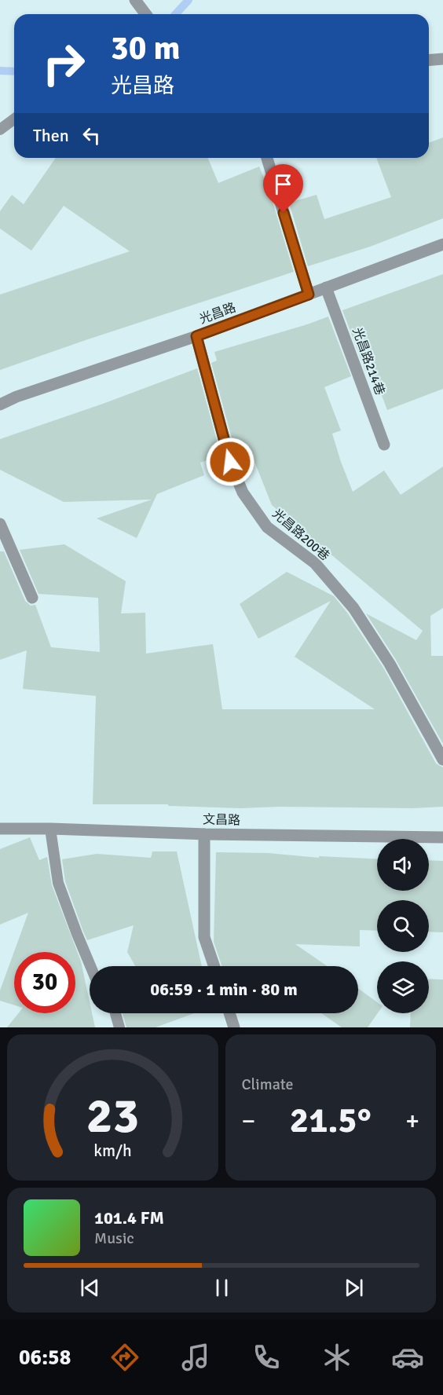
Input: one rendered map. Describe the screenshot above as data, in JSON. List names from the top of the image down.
{
  "streets": {
    "street": [
      "光昌路",
      "光昌路214巷",
      "光昌路200巷",
      "文昌路"
    ]
  },
  "crossings": [
    ["光昌路", "光昌路214巷"],
    ["光昌路", "光昌路200巷"]
  ],
  "page": {
    "turn": ["30 m", "光昌路"],
    "then": "Then",
    "limit": "30",
    "trip": "06:59 · 1 min · 80 m",
    "tile": "Climate",
    "heat": ["−", "21.5°", "+"],
    "song": ["101.4 FM", "Music"],
    "tabs": "06:58",
    "gauge": ["23", "km/h"]
  }
}
